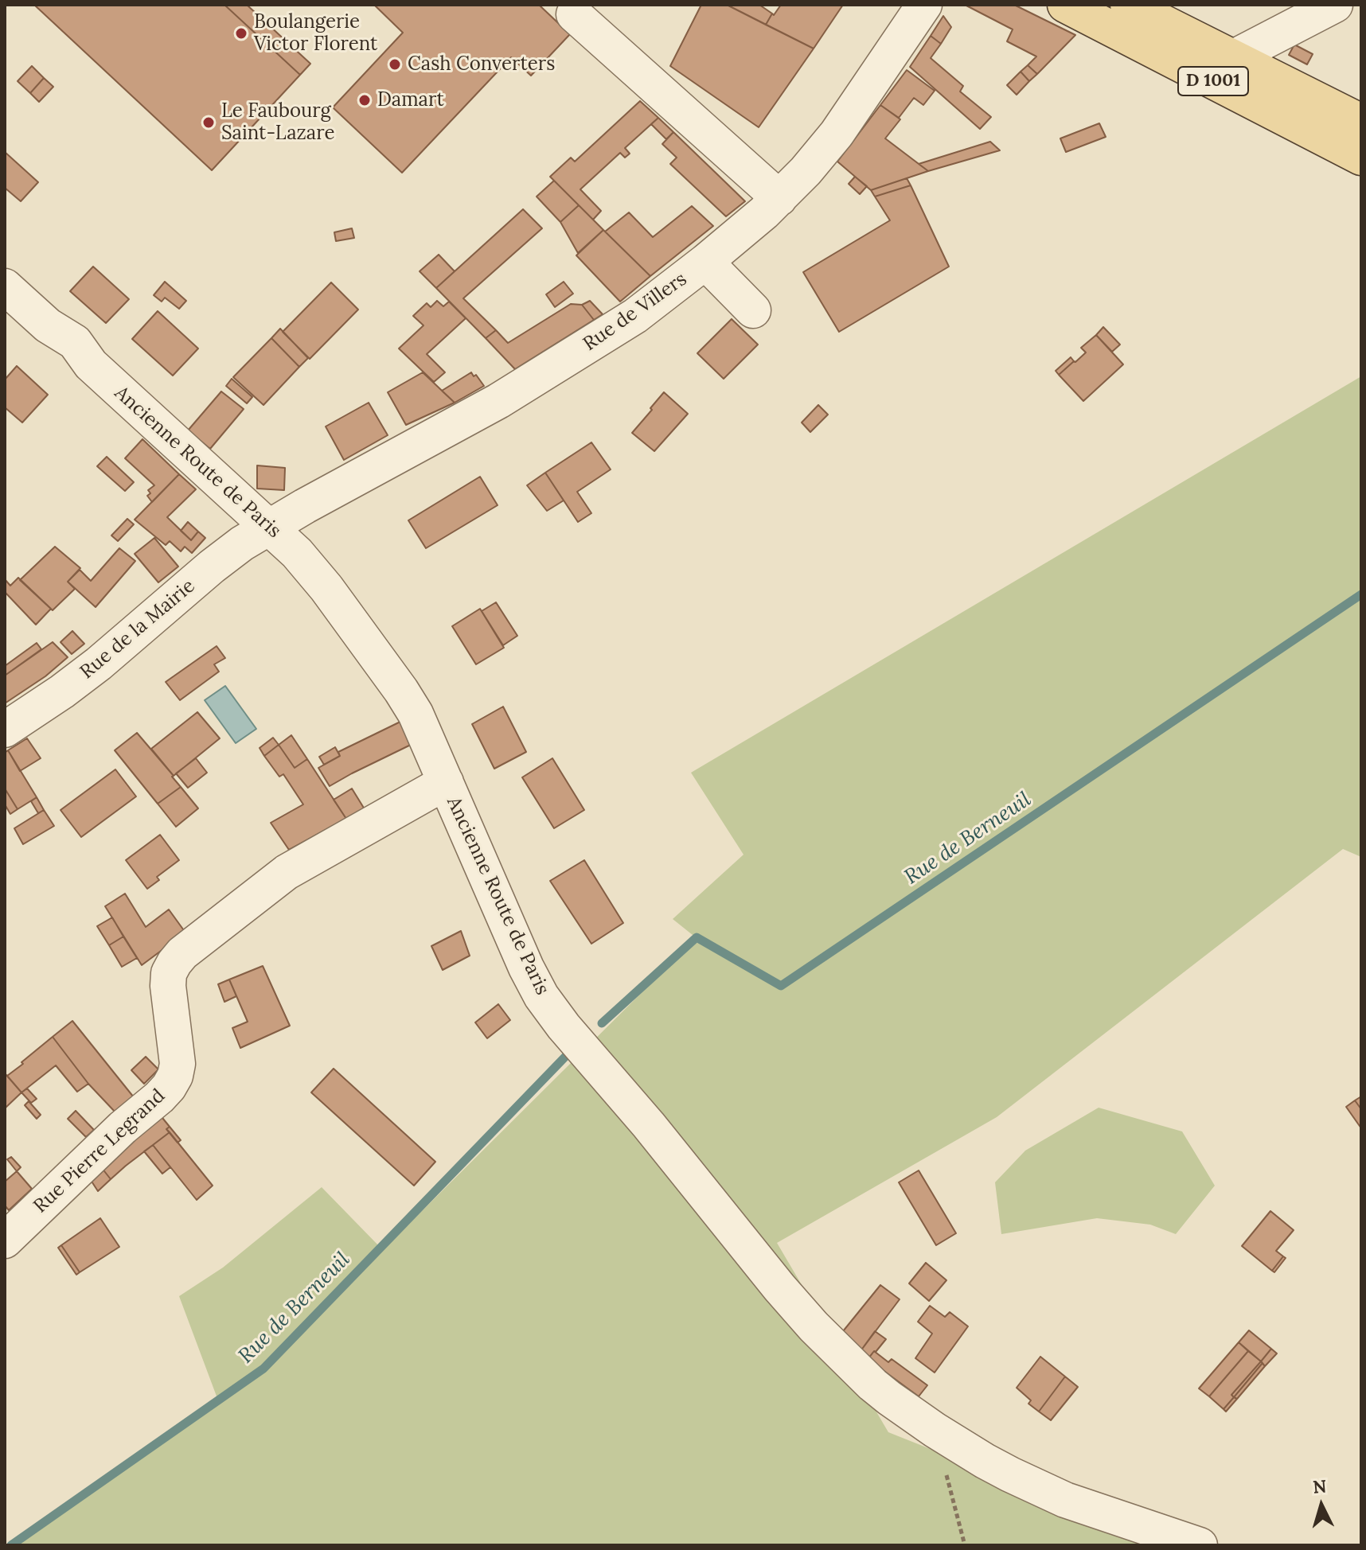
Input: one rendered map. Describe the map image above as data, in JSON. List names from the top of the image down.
{
  "streets": {
    "main road": ["D 1001"],
    "street": [
      "Rue de Villers",
      "Ancienne Route de Paris",
      "Rue de la Mairie",
      "Rue Pierre Legrand"
    ]
  },
  "crossings": [
    ["Rue de Villers", "Ancienne Route de Paris"],
    ["Rue de Villers", "Rue de la Mairie"],
    ["Ancienne Route de Paris", "Rue de la Mairie"],
    ["Ancienne Route de Paris", "Rue Pierre Legrand"]
  ],
  "water": ["Rue de Berneuil"],
  "places": [
    "Boulangerie Victor Florent",
    "Cash Converters",
    "Damart",
    "Le Faubourg Saint-Lazare"
  ],
  "north": "top"
}
